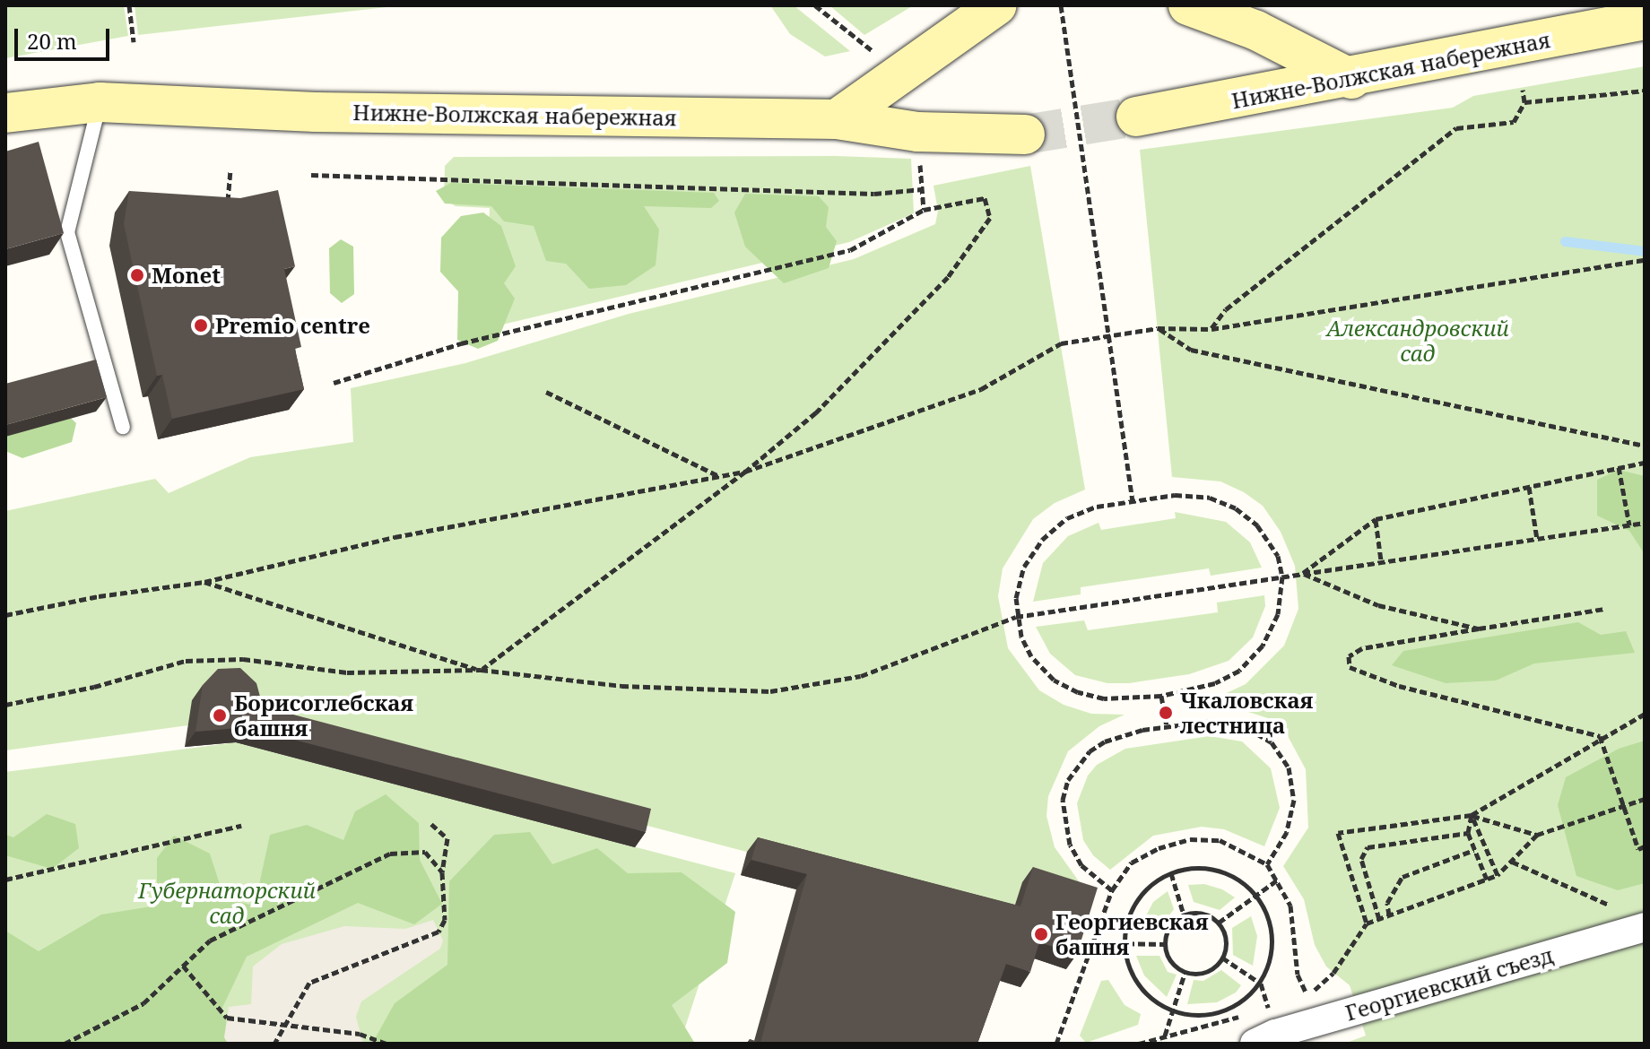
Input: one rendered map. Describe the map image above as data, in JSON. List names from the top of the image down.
{
  "streets": {
    "main road": ["Нижне-Волжская набережная"],
    "street": ["Георгиевский съезд"]
  },
  "parks": ["Александровский сад", "Губернаторский сад"],
  "places": [
    "Monet",
    "Premio centre",
    "Чкаловская лестница",
    "Борисоглебская башня",
    "Георгиевская башня"
  ],
  "scale_bar": "20 m"
}
